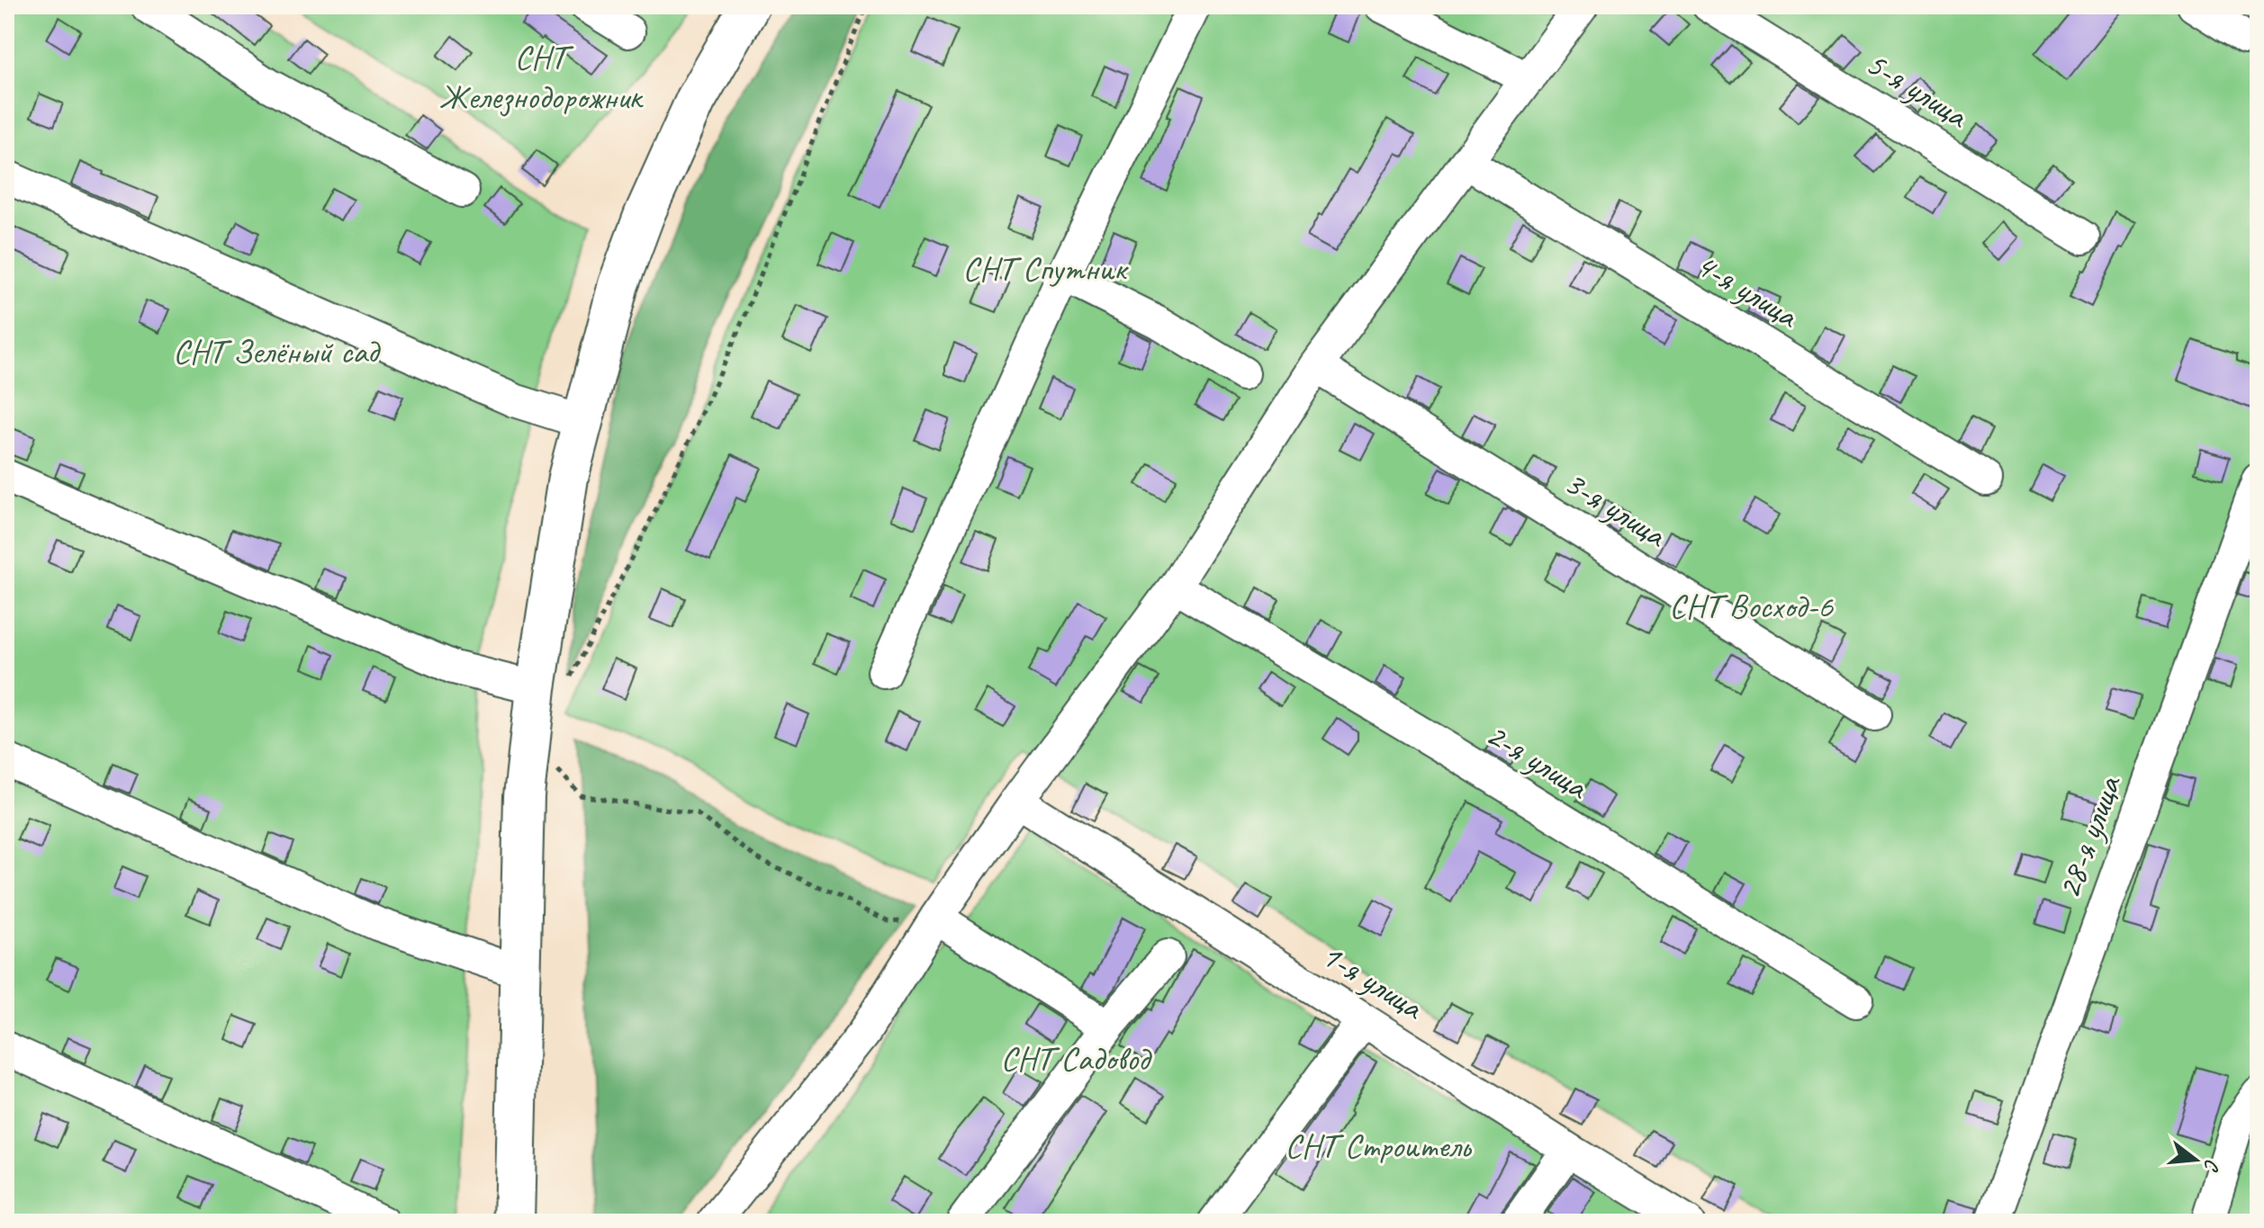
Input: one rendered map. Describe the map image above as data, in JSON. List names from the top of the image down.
{
  "streets": {
    "street": [
      "5-я улица",
      "4-я улица",
      "3-я улица",
      "2-я улица",
      "28-я улица",
      "1-я улица"
    ]
  },
  "parks": [
    "СНТ Железнодорожник",
    "СНТ Спутник",
    "СНТ Зелёный сад",
    "СНТ Восход-6",
    "СНТ Садовод",
    "СНТ Строитель"
  ],
  "north": "right"
}
